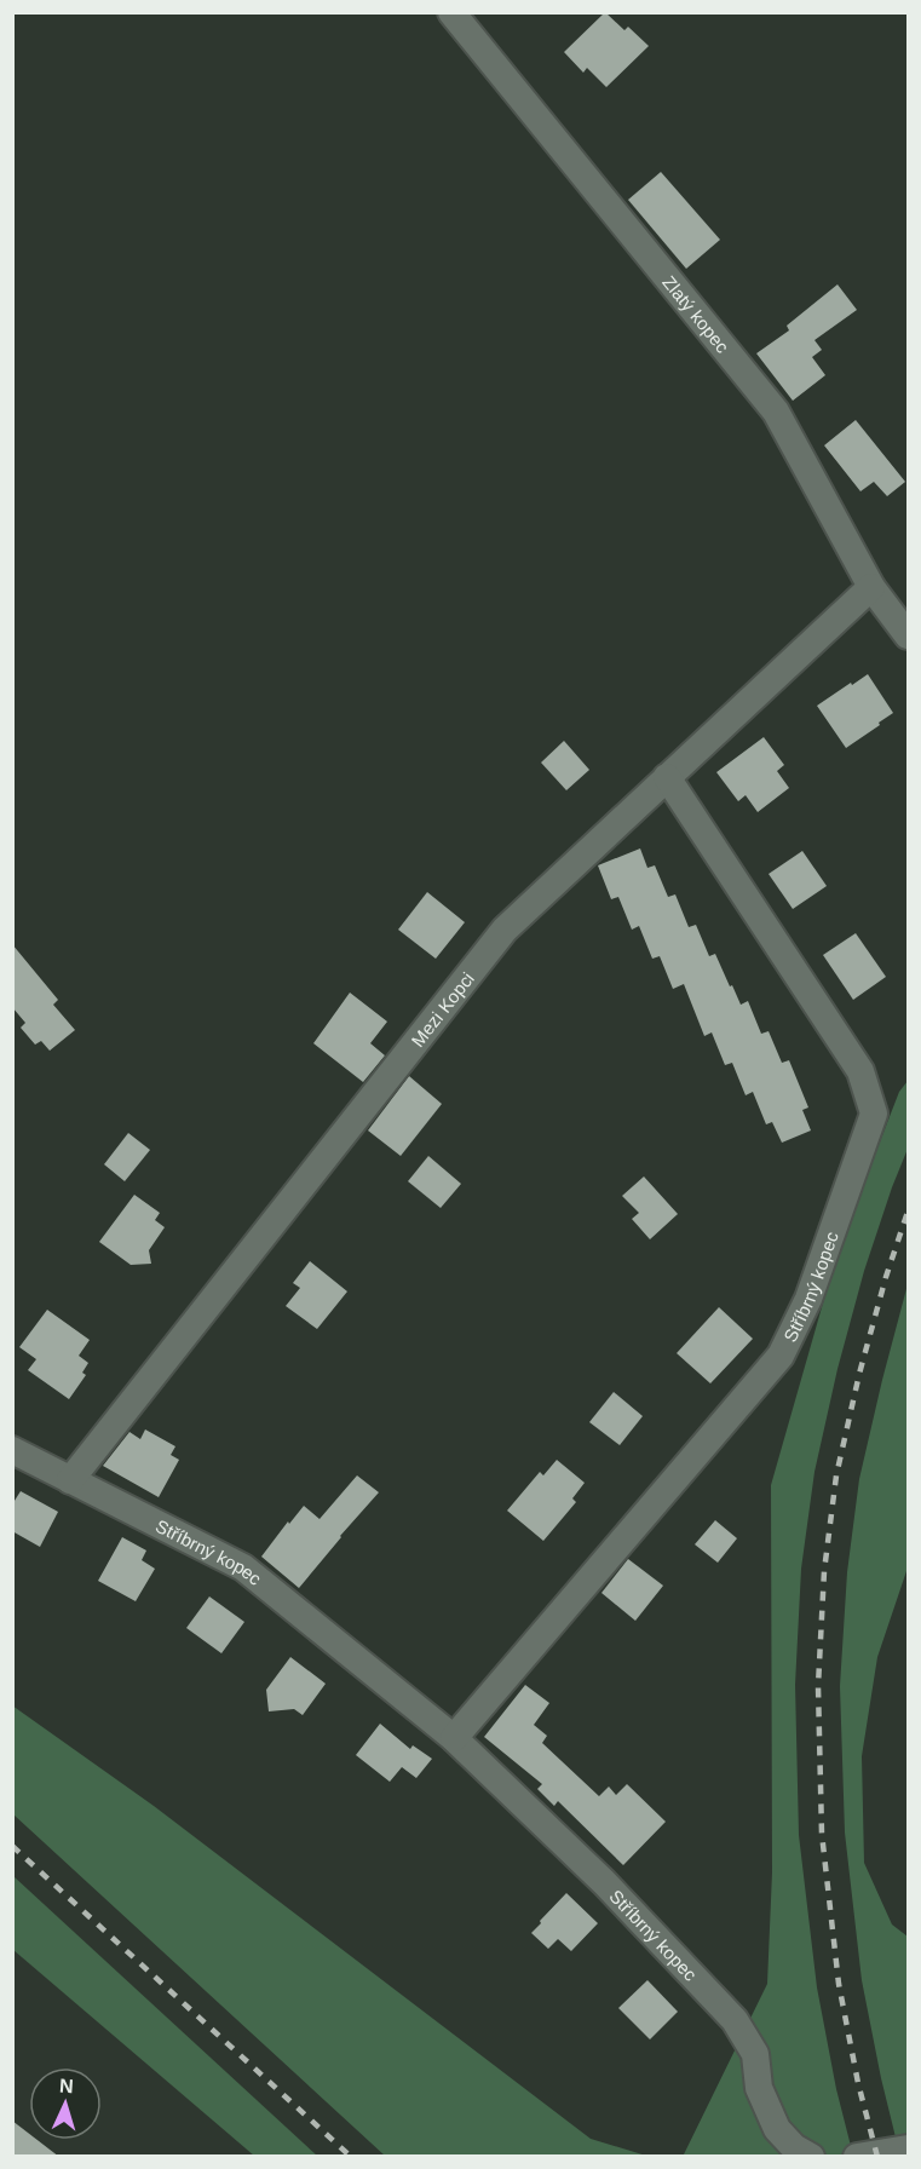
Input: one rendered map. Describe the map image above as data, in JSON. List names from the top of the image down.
{
  "streets": {
    "street": ["Zlatý kopec", "Mezi Kopci", "Stříbrný kopec"]
  },
  "crossings": [
    ["Zlatý kopec", "Mezi Kopci"],
    ["Mezi Kopci", "Stříbrný kopec"]
  ],
  "north": "top"
}
